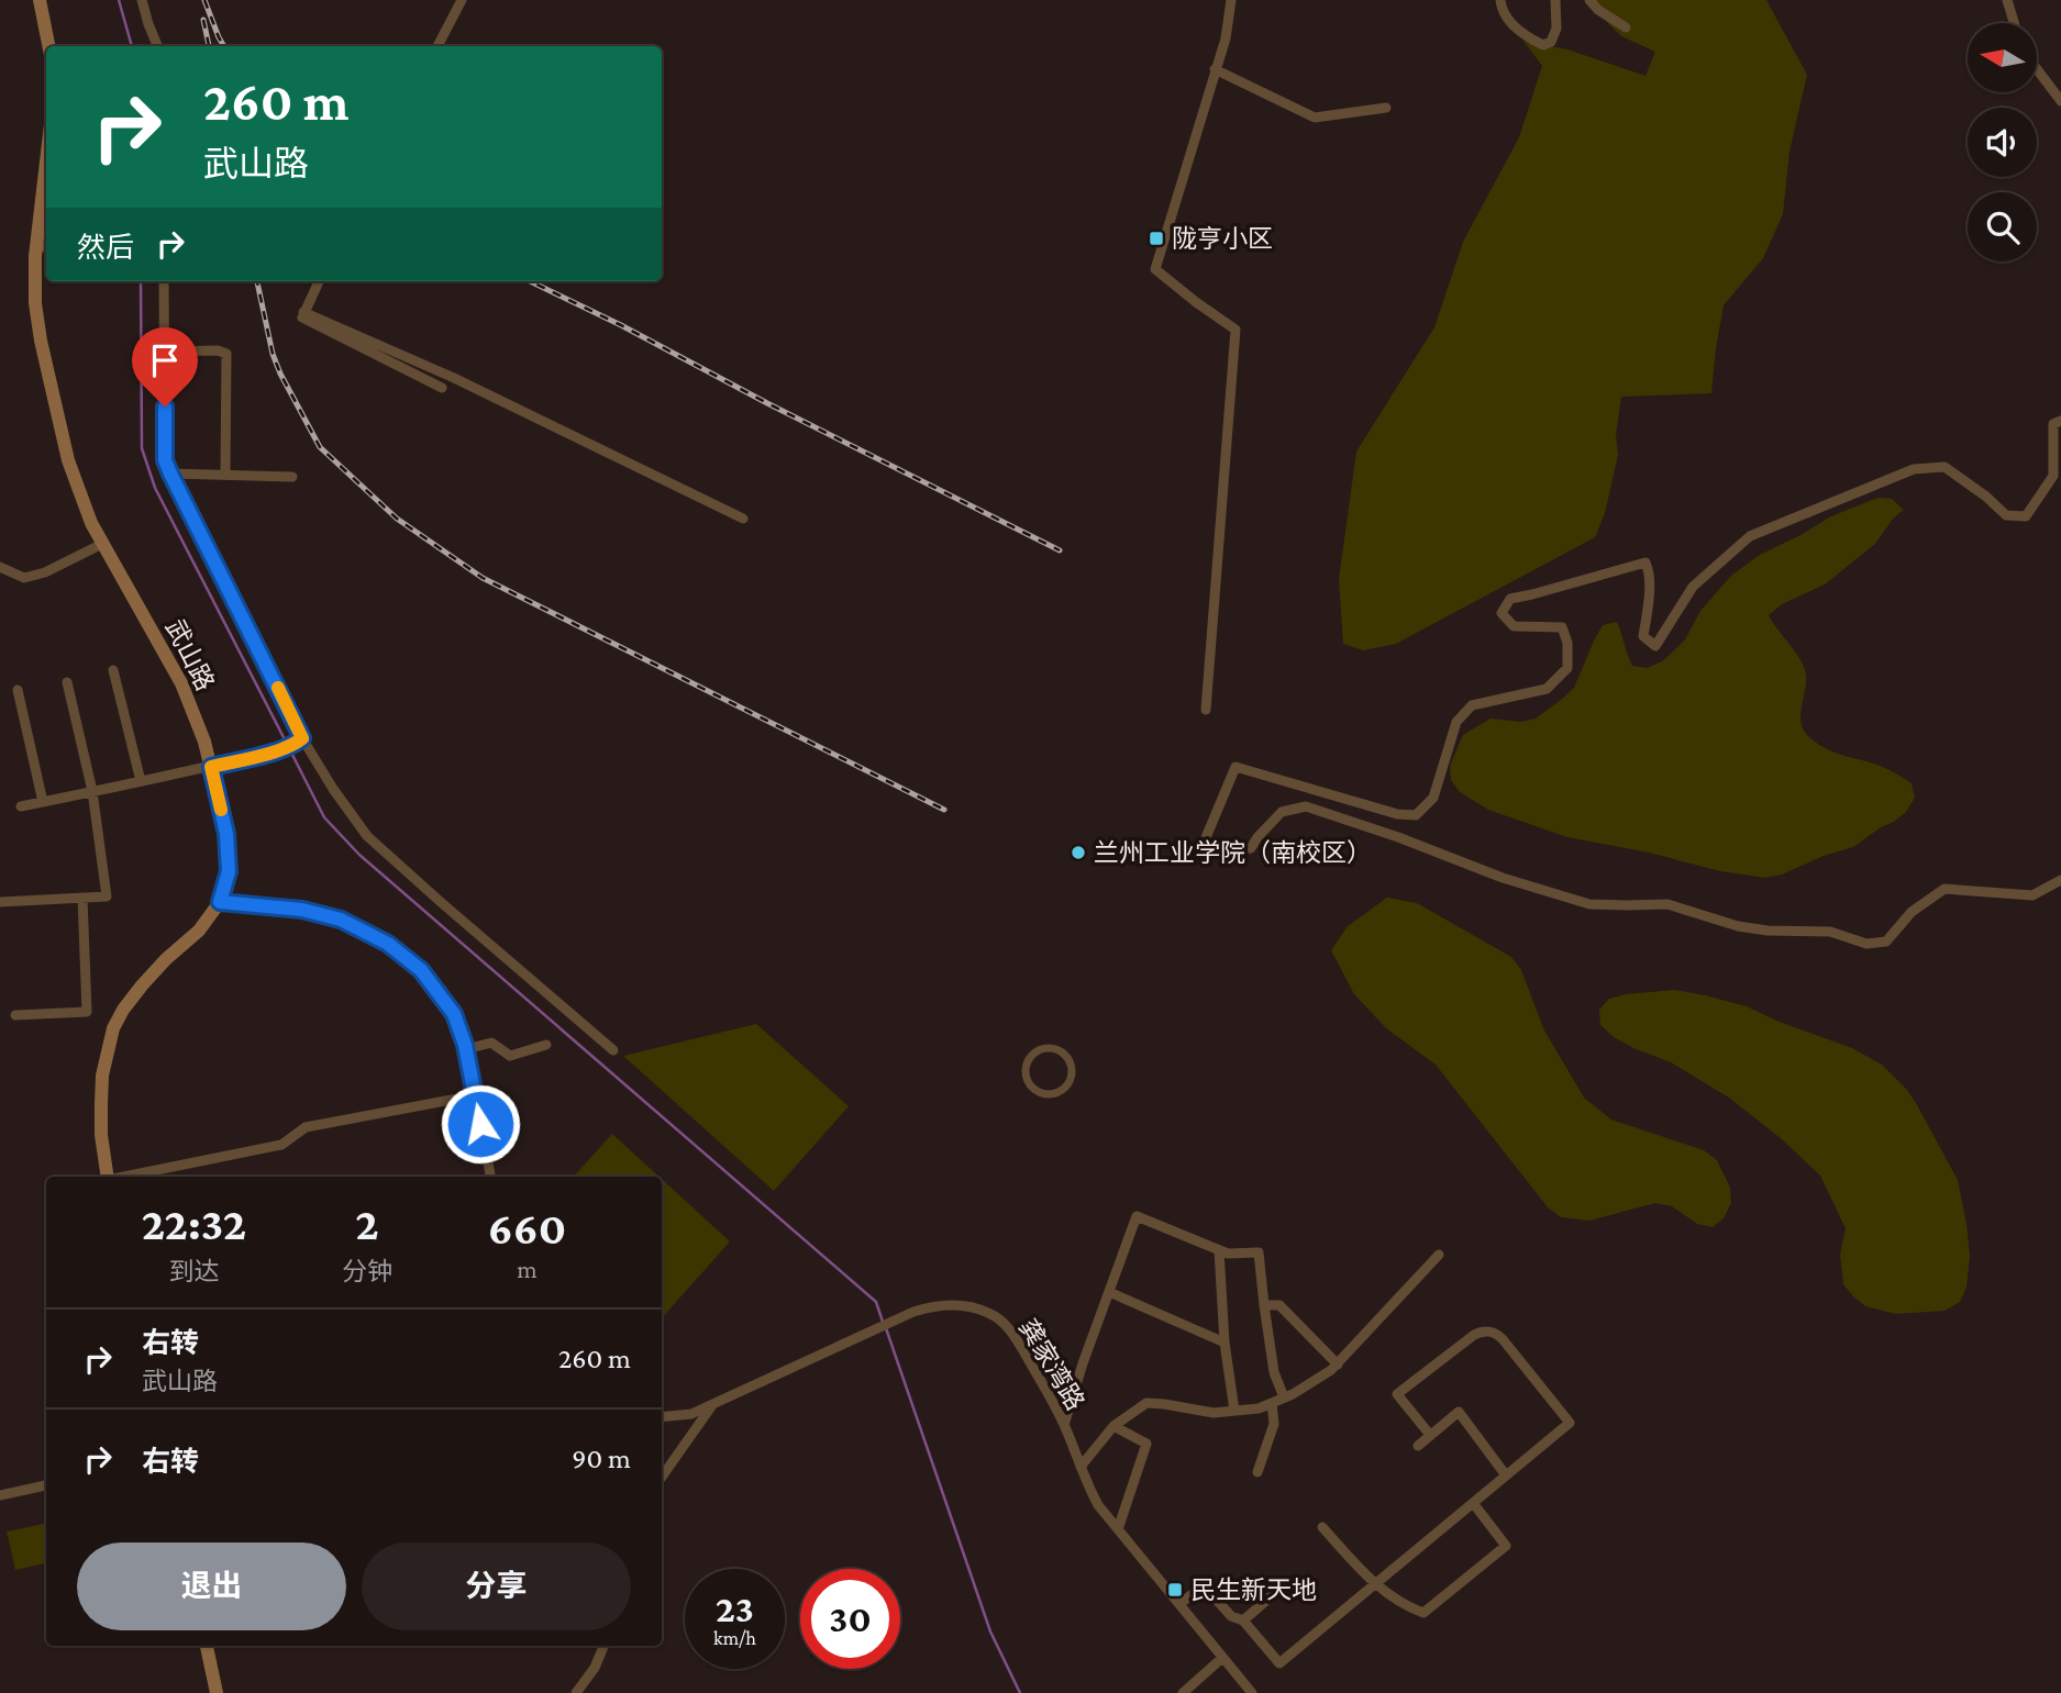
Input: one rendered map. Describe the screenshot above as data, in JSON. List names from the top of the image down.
{
  "streets": {
    "main road": ["武山路"],
    "street": ["龚家湾路"]
  },
  "places": {
    "transit": ["陇亨小区", "民生新天地"],
    "other": ["兰州工业学院（南校区）"]
  },
  "north": "left",
  "page": {
    "turn": ["260 m", "武山路"],
    "then": "然后",
    "eta": [
      "22:32",
      "到达",
      "2",
      "分钟",
      "660",
      "m"
    ],
    "list": [
      {
        "name": "右转",
        "note": "武山路",
        "value": "260 m"
      },
      {
        "name": "右转",
        "value": "90 m"
      }
    ],
    "buttons": ["退出", "分享"],
    "speed": "23 km/h",
    "limit": "30"
  }
}
